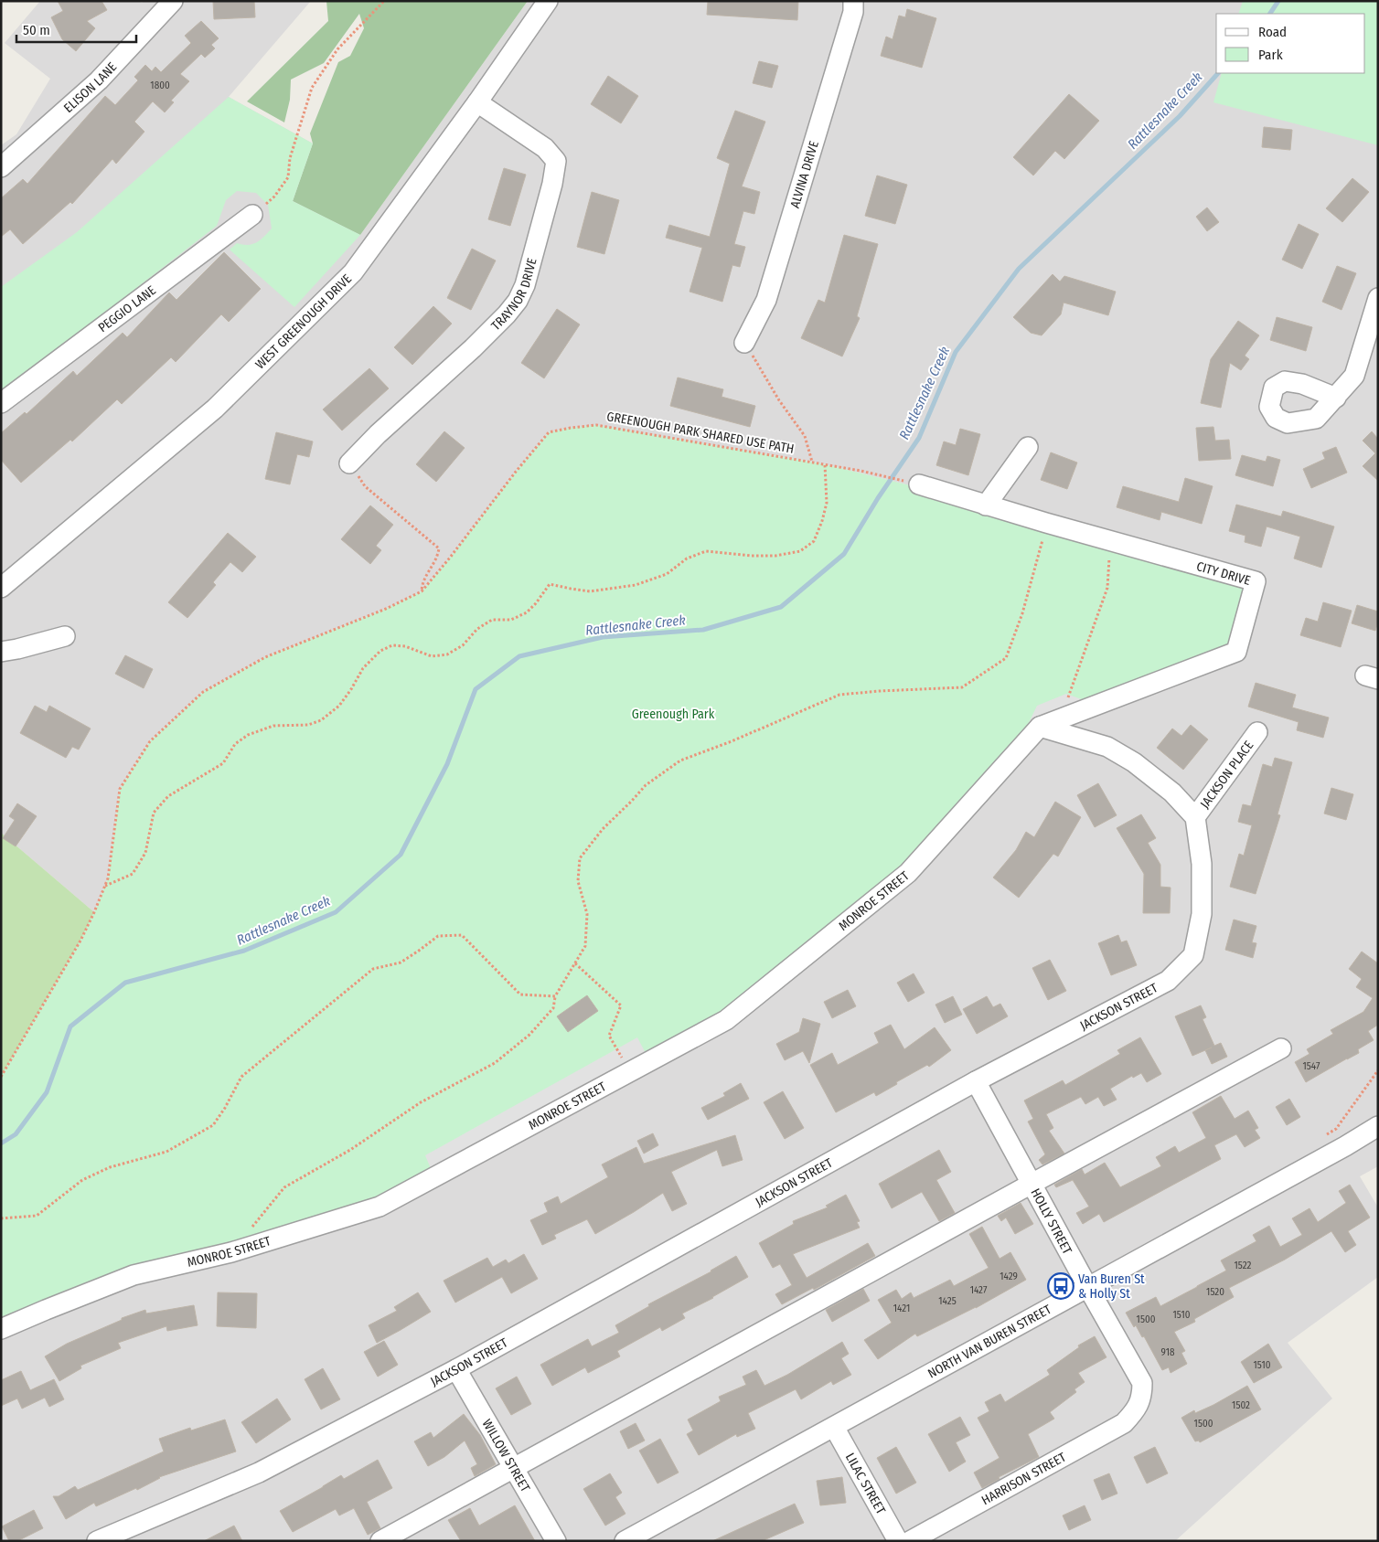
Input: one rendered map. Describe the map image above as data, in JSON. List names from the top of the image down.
{
  "streets": {
    "street": [
      "ELISON LANE",
      "ALVINA DRIVE",
      "TRAYNOR DRIVE",
      "PEGGIO LANE",
      "WEST GREENOUGH DRIVE",
      "CITY DRIVE",
      "JACKSON PLACE",
      "MONROE STREET",
      "JACKSON STREET",
      "HOLLY STREET",
      "NORTH VAN BUREN STREET",
      "WILLOW STREET",
      "HARRISON STREET",
      "LILAC STREET"
    ],
    "path": ["GREENOUGH PARK SHARED USE PATH"]
  },
  "crossings": [
    ["TRAYNOR DRIVE", "WEST GREENOUGH DRIVE"],
    ["GREENOUGH PARK SHARED USE PATH", "CITY DRIVE"],
    ["CITY DRIVE", "MONROE STREET"],
    ["JACKSON PLACE", "JACKSON STREET"],
    ["JACKSON STREET", "HOLLY STREET"],
    ["JACKSON STREET", "WILLOW STREET"],
    ["HOLLY STREET", "NORTH VAN BUREN STREET"],
    ["HOLLY STREET", "HARRISON STREET"],
    ["NORTH VAN BUREN STREET", "LILAC STREET"],
    ["HARRISON STREET", "LILAC STREET"]
  ],
  "water": ["Rattlesnake Creek"],
  "parks": ["Greenough Park"],
  "places": {
    "bus stop": ["Van Buren St & Holly St"]
  },
  "house_numbers": [
    "1800",
    "1547",
    "1522",
    "1429",
    "1427",
    "1520",
    "1425",
    "1421",
    "1510",
    "1500",
    "918",
    "1510",
    "1502",
    "1500"
  ],
  "legend": ["Road", "Park"],
  "scale_bar": "50 m"
}
